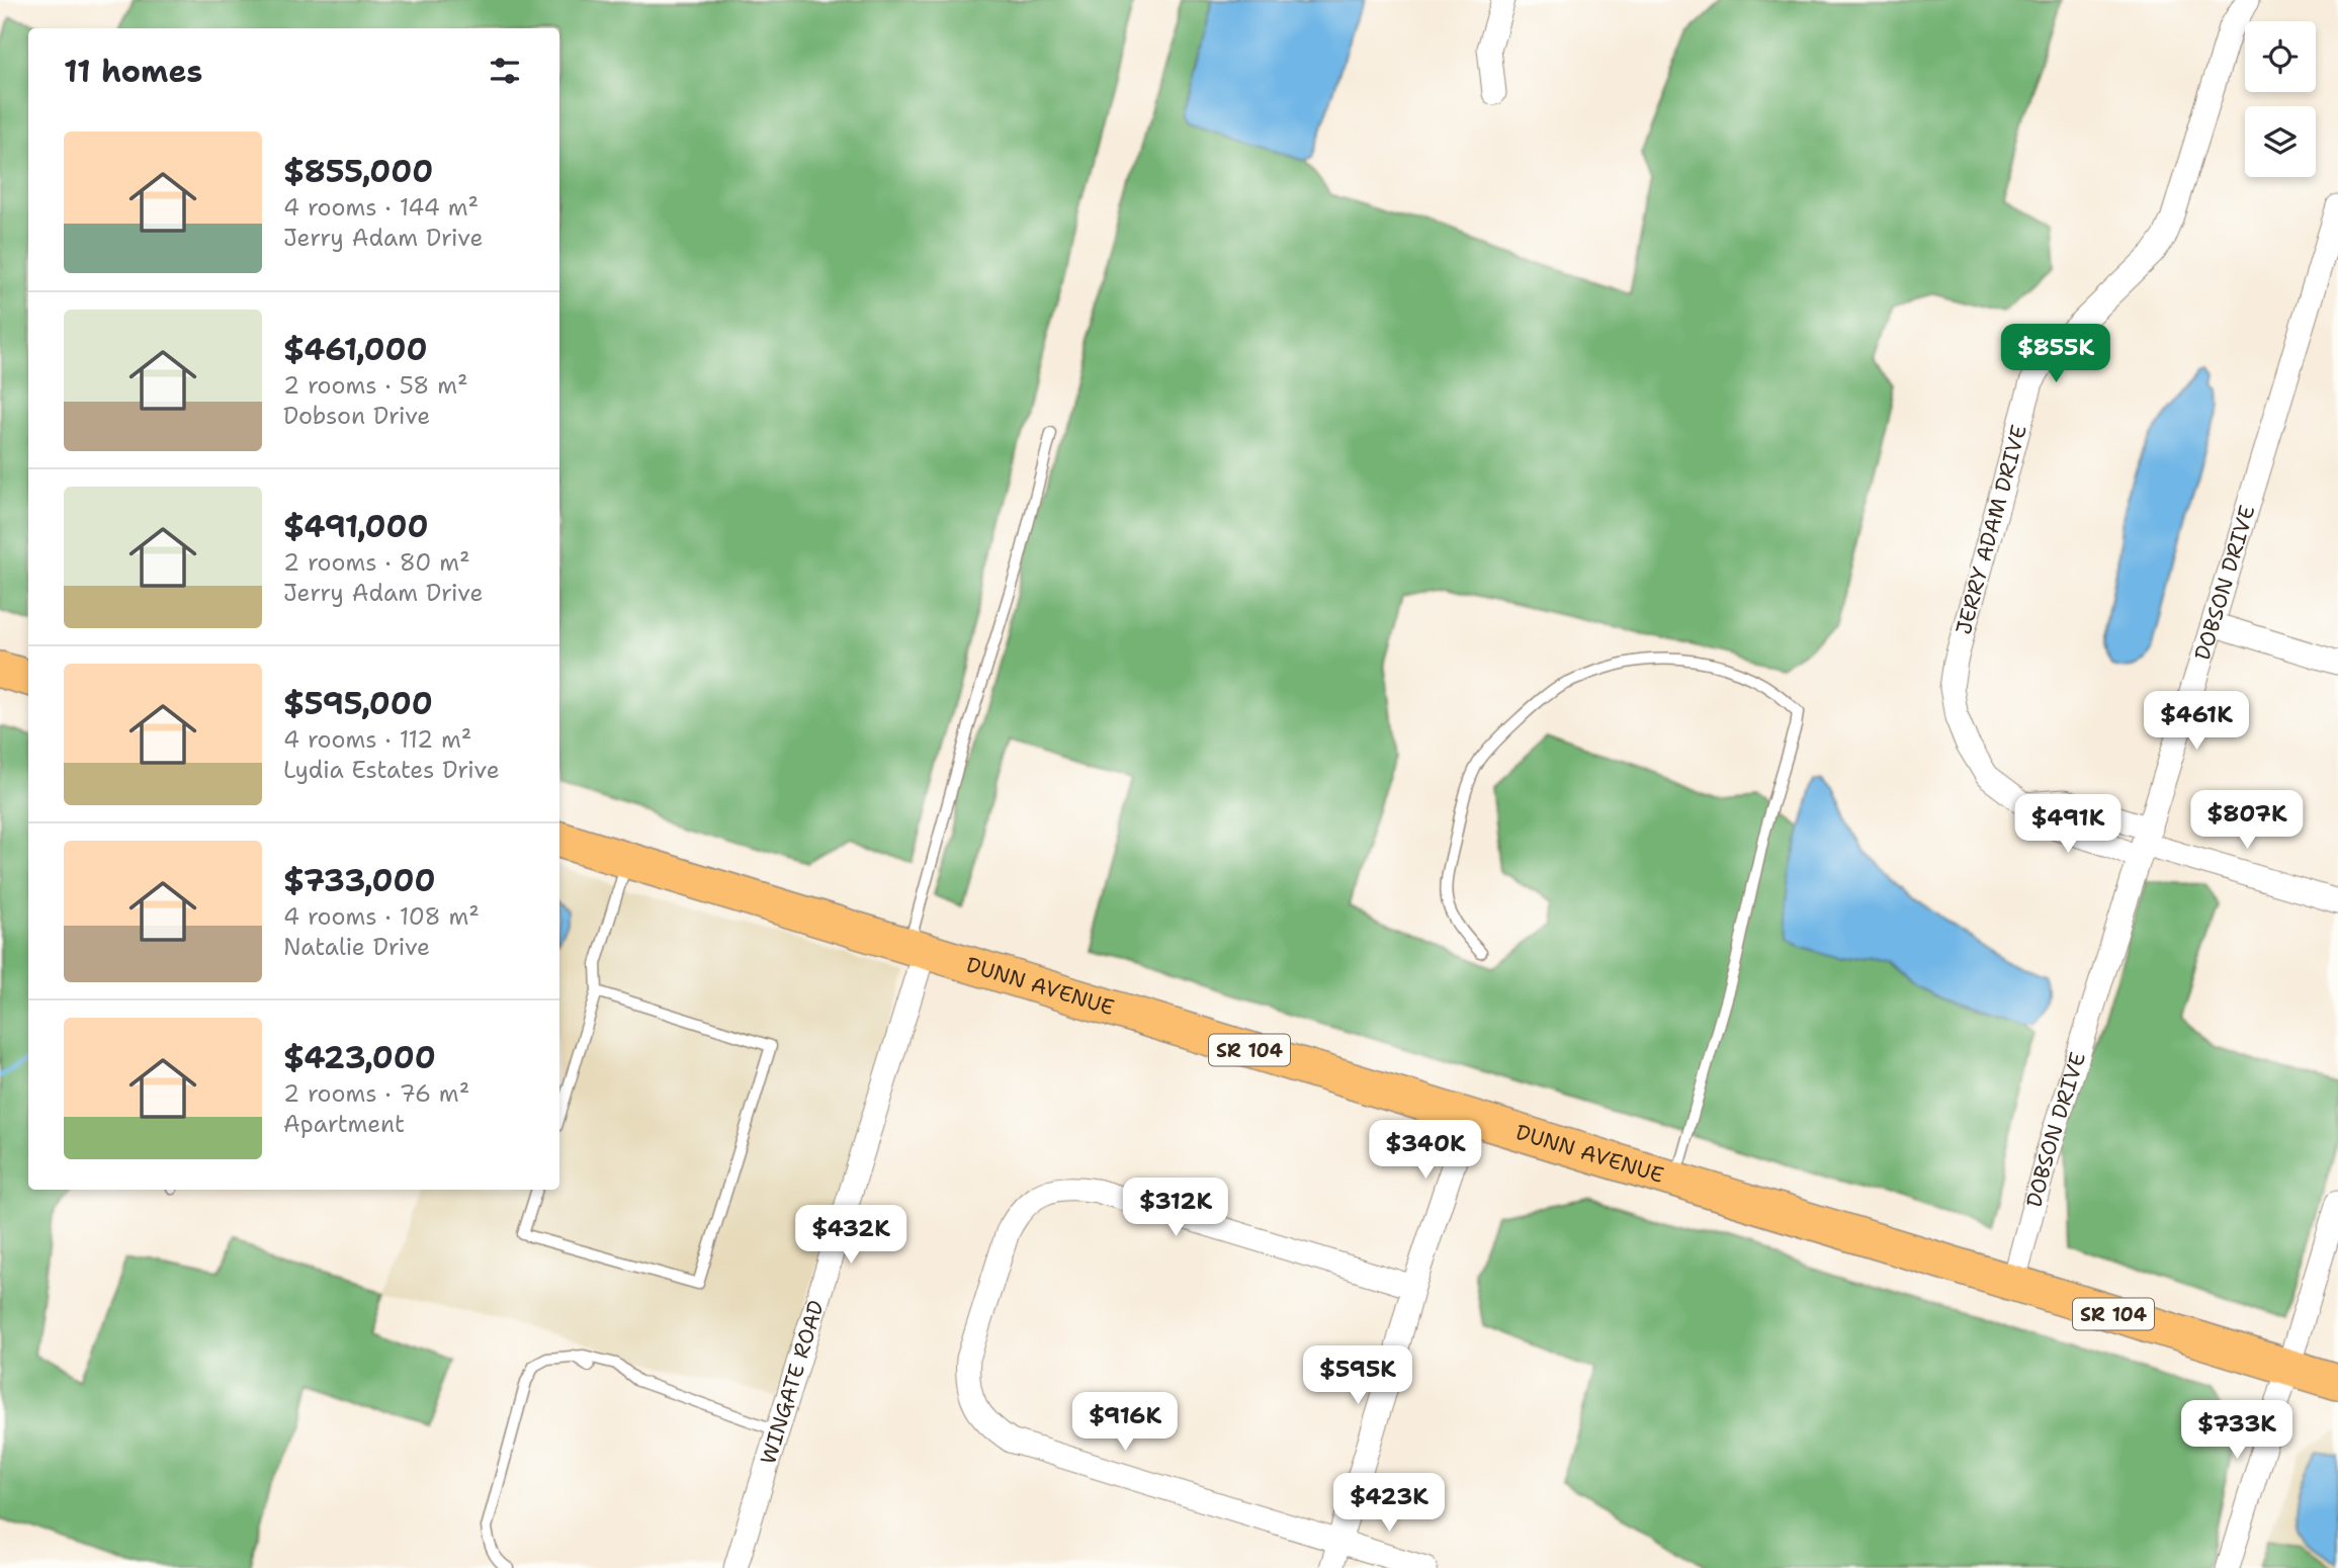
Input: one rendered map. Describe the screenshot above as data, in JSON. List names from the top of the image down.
{
  "streets": {
    "main road": ["DUNN AVENUE", "SR 104"],
    "street": ["JERRY ADAM DRIVE", "DOBSON DRIVE", "WINGATE ROAD"]
  },
  "crossings": [
    ["JERRY ADAM DRIVE", "DOBSON DRIVE"],
    ["DOBSON DRIVE", "DUNN AVENUE"],
    ["DUNN AVENUE", "WINGATE ROAD"]
  ],
  "page": {
    "heading": "11 homes",
    "list": [
      {
        "name": "$855,000",
        "note": "4 rooms · 144 m² · Jerry Adam Drive"
      },
      {
        "name": "$461,000",
        "note": "2 rooms · 58 m² · Dobson Drive"
      },
      {
        "name": "$491,000",
        "note": "2 rooms · 80 m² · Jerry Adam Drive"
      },
      {
        "name": "$595,000",
        "note": "4 rooms · 112 m² · Lydia Estates Drive"
      },
      {
        "name": "$733,000",
        "note": "4 rooms · 108 m² · Natalie Drive"
      },
      {
        "name": "$423,000",
        "note": "2 rooms · 76 m² · Apartment"
      }
    ],
    "price": [
      "$855K",
      "$461K",
      "$807K",
      "$491K",
      "$340K",
      "$312K",
      "$432K",
      "$595K",
      "$916K",
      "$733K",
      "$423K"
    ]
  }
}
